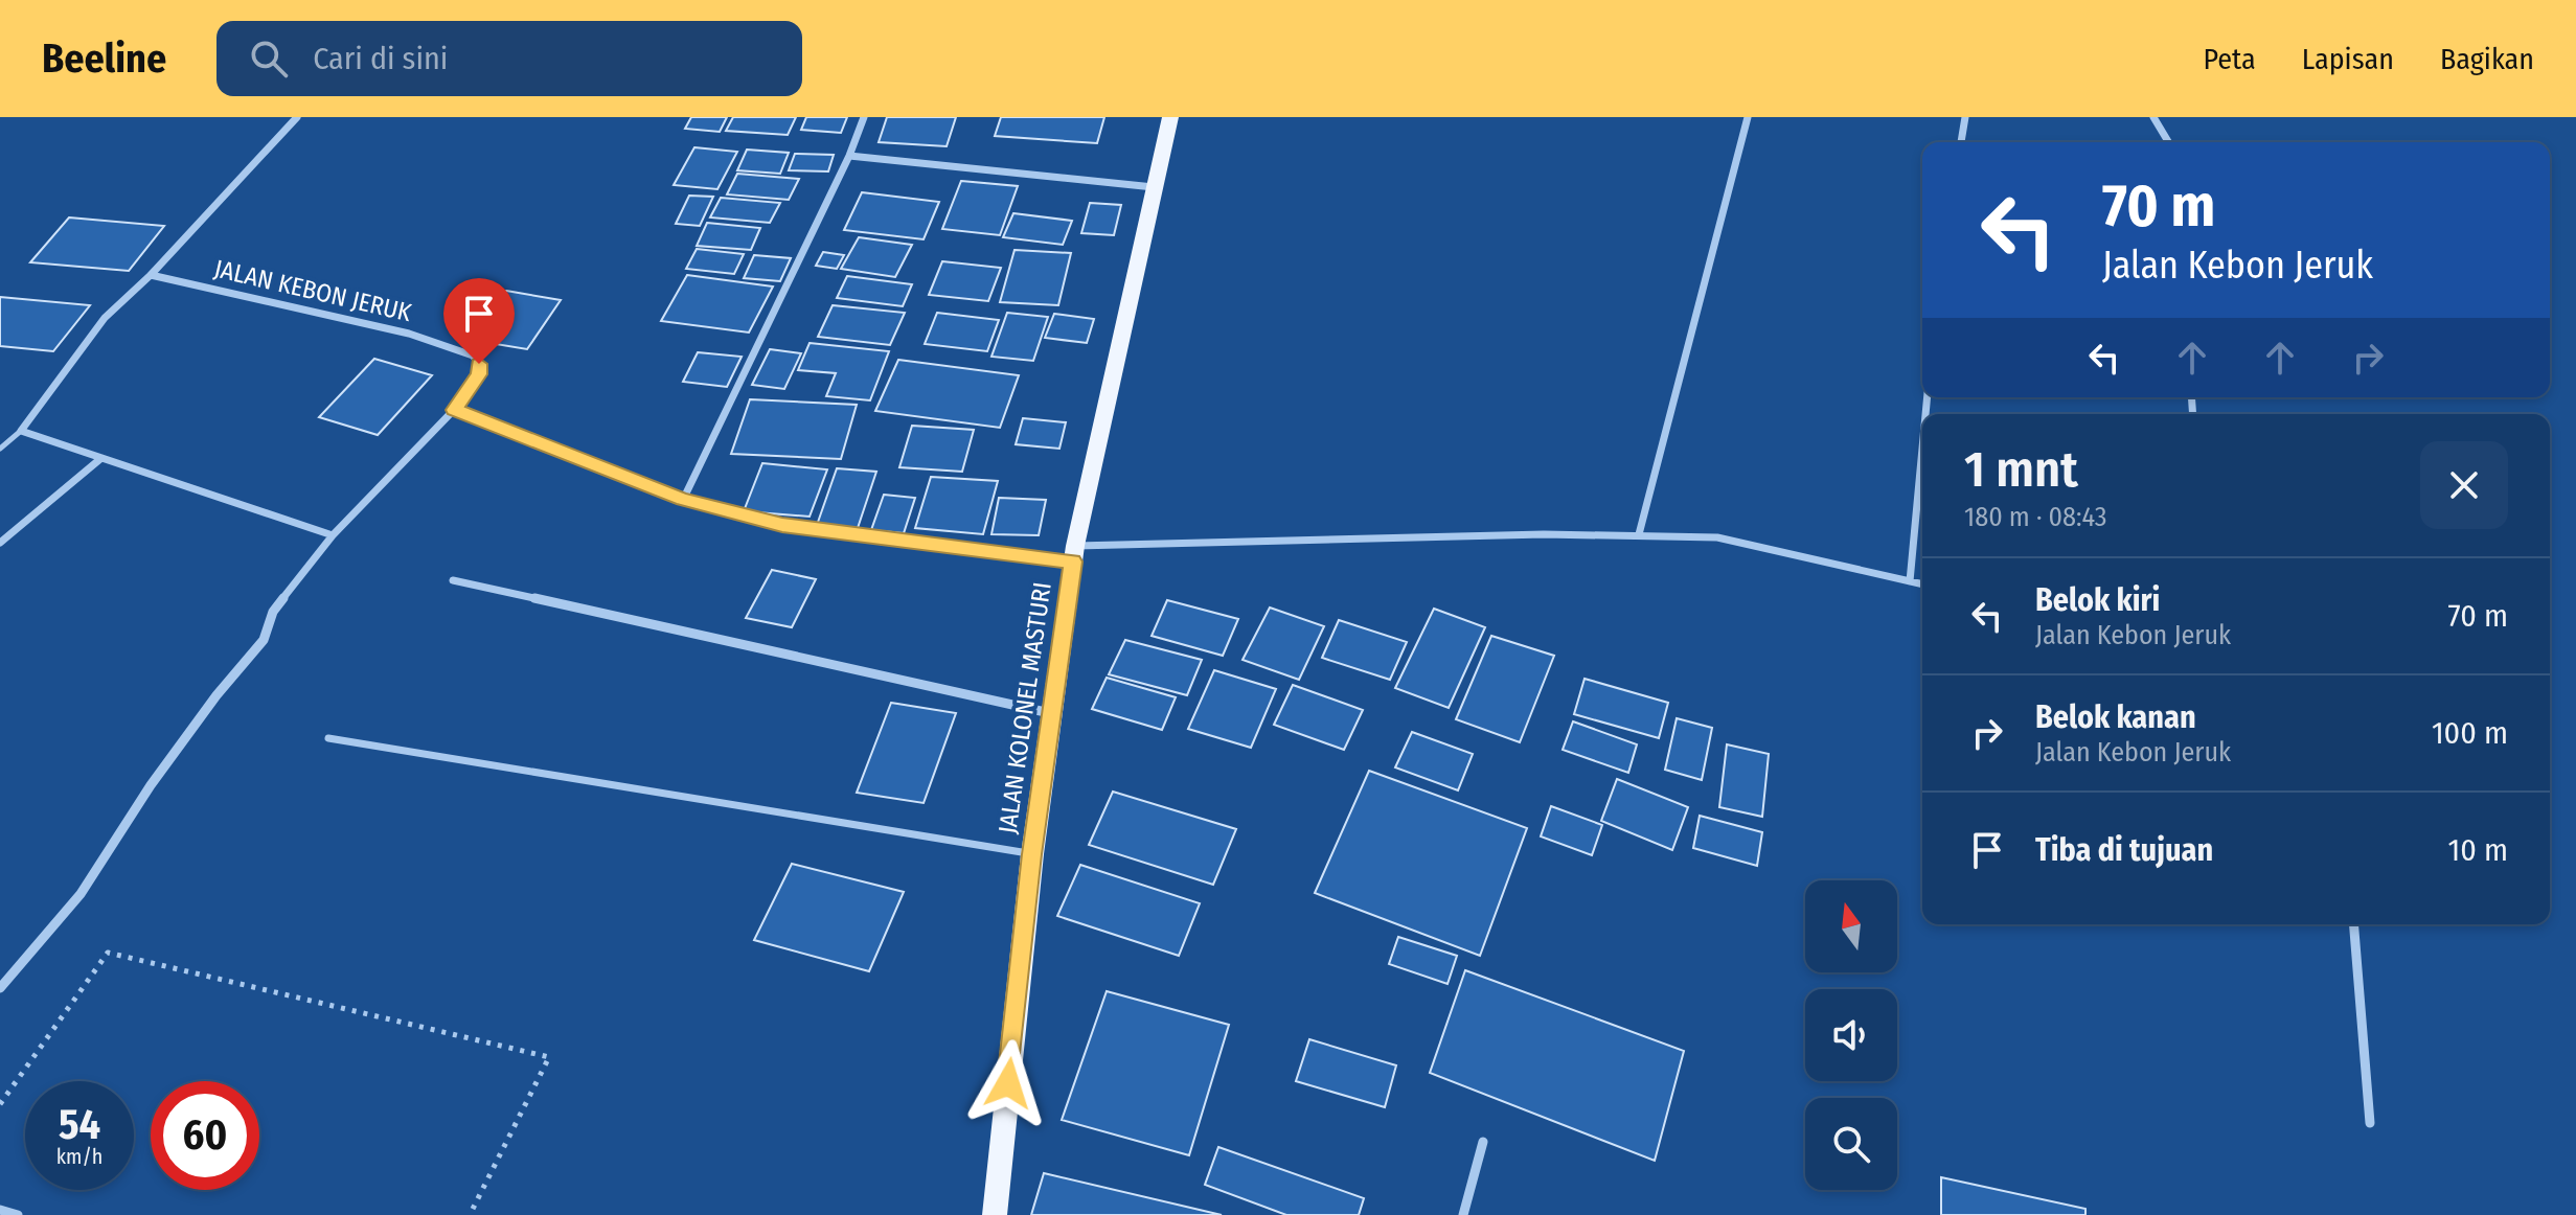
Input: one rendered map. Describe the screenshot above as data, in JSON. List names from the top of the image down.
{
  "streets": {
    "main road": ["JALAN KOLONEL MASTURI"],
    "street": ["JALAN KEBON JERUK"]
  },
  "north": "top",
  "page": {
    "header": "Beeline",
    "search": "Cari di sini",
    "nav": ["Peta", "Lapisan", "Bagikan"],
    "turn": ["70 m", "Jalan Kebon Jeruk"],
    "heading": ["1 mnt", "180 m · 08:43"],
    "list": [
      {
        "name": "Belok kiri",
        "note": "Jalan Kebon Jeruk",
        "value": "70 m"
      },
      {
        "name": "Belok kanan",
        "note": "Jalan Kebon Jeruk",
        "value": "100 m"
      },
      {
        "name": "Tiba di tujuan",
        "value": "10 m"
      }
    ],
    "speed": "54 km/h",
    "limit": "60"
  }
}
